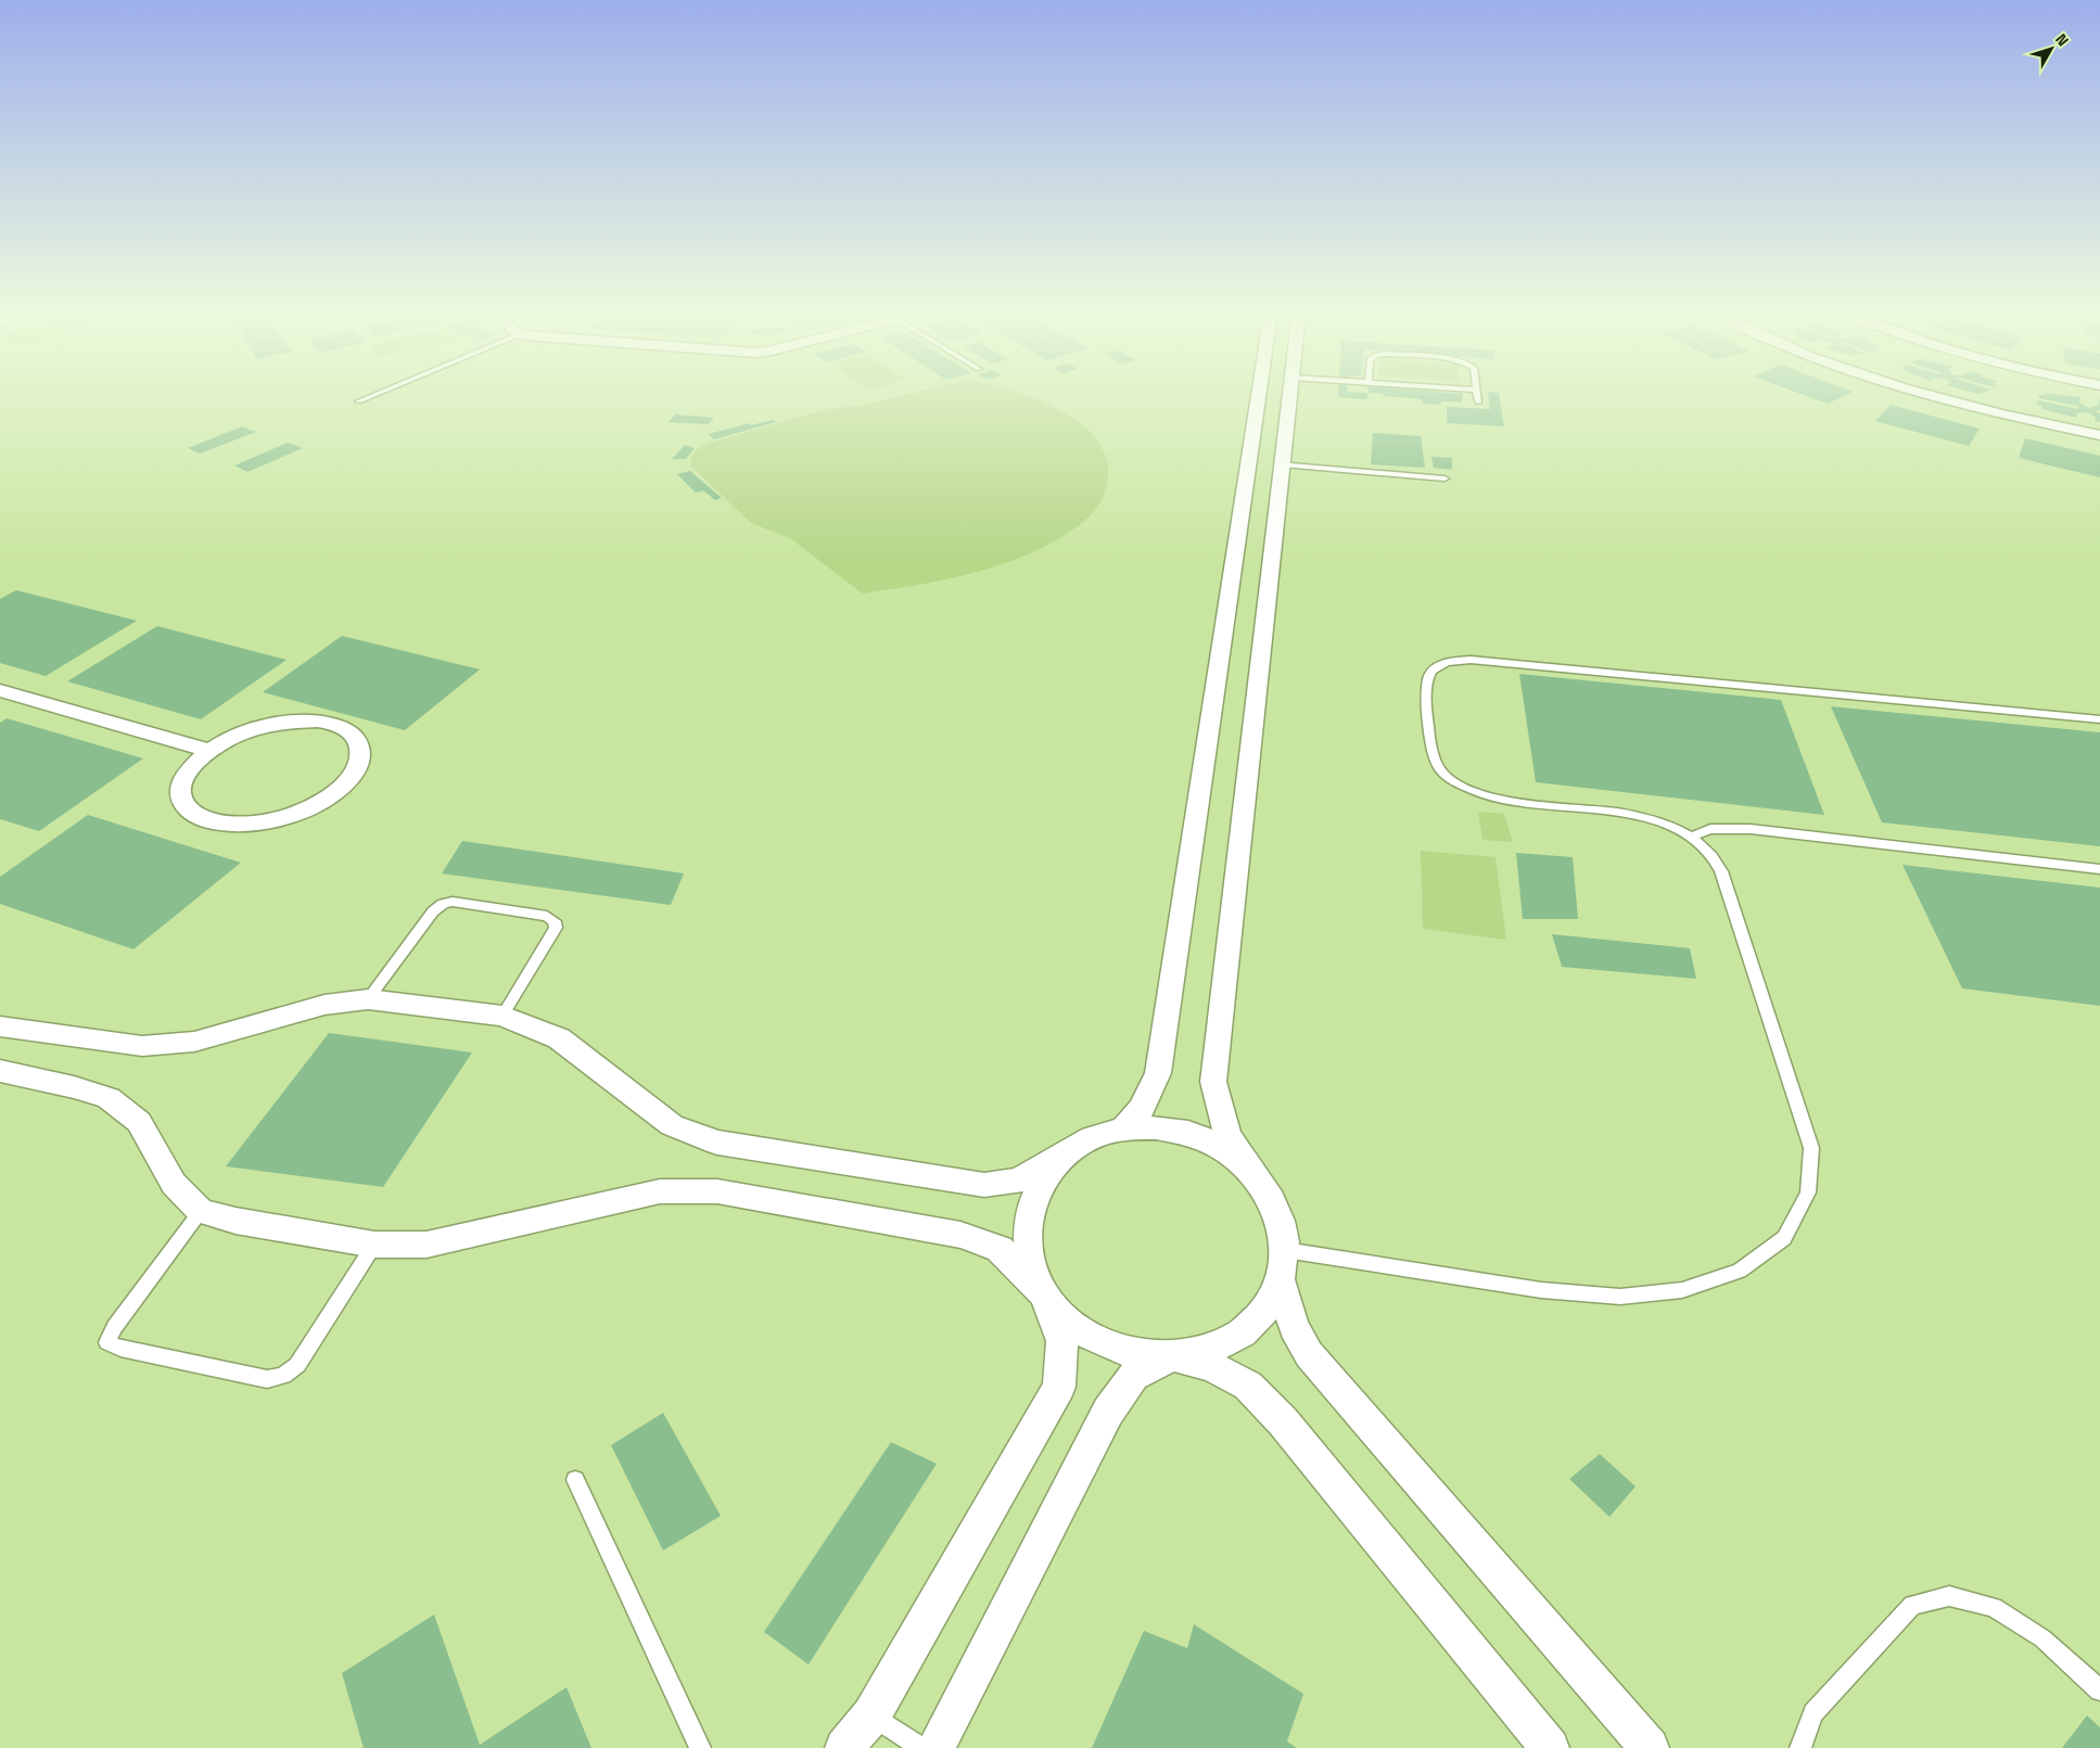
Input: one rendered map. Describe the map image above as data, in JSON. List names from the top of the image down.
{
  "north": "top right"
}
